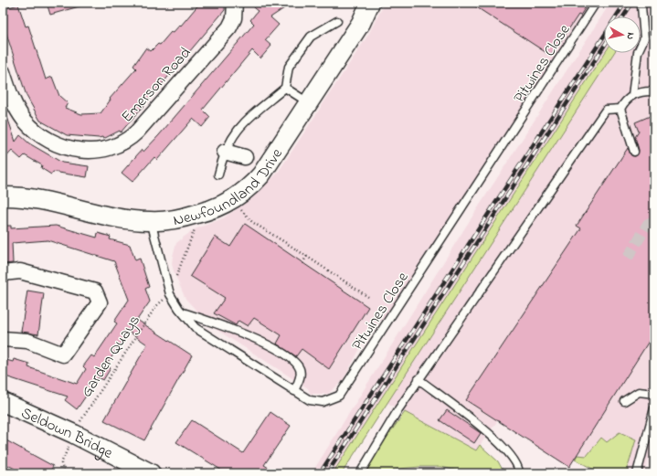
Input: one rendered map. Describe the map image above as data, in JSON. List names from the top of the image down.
{
  "streets": {
    "street": ["Emerson Road", "Newfoundland Drive", "Seldown Bridge"],
    "lane": ["Pitwines Close"],
    "path": ["Garden Quays"]
  },
  "crossings": [
    ["Pitwines Close", "Newfoundland Drive"],
    ["Pitwines Close", "Garden Quays"],
    ["Garden Quays", "Seldown Bridge"]
  ],
  "north": "right"
}
